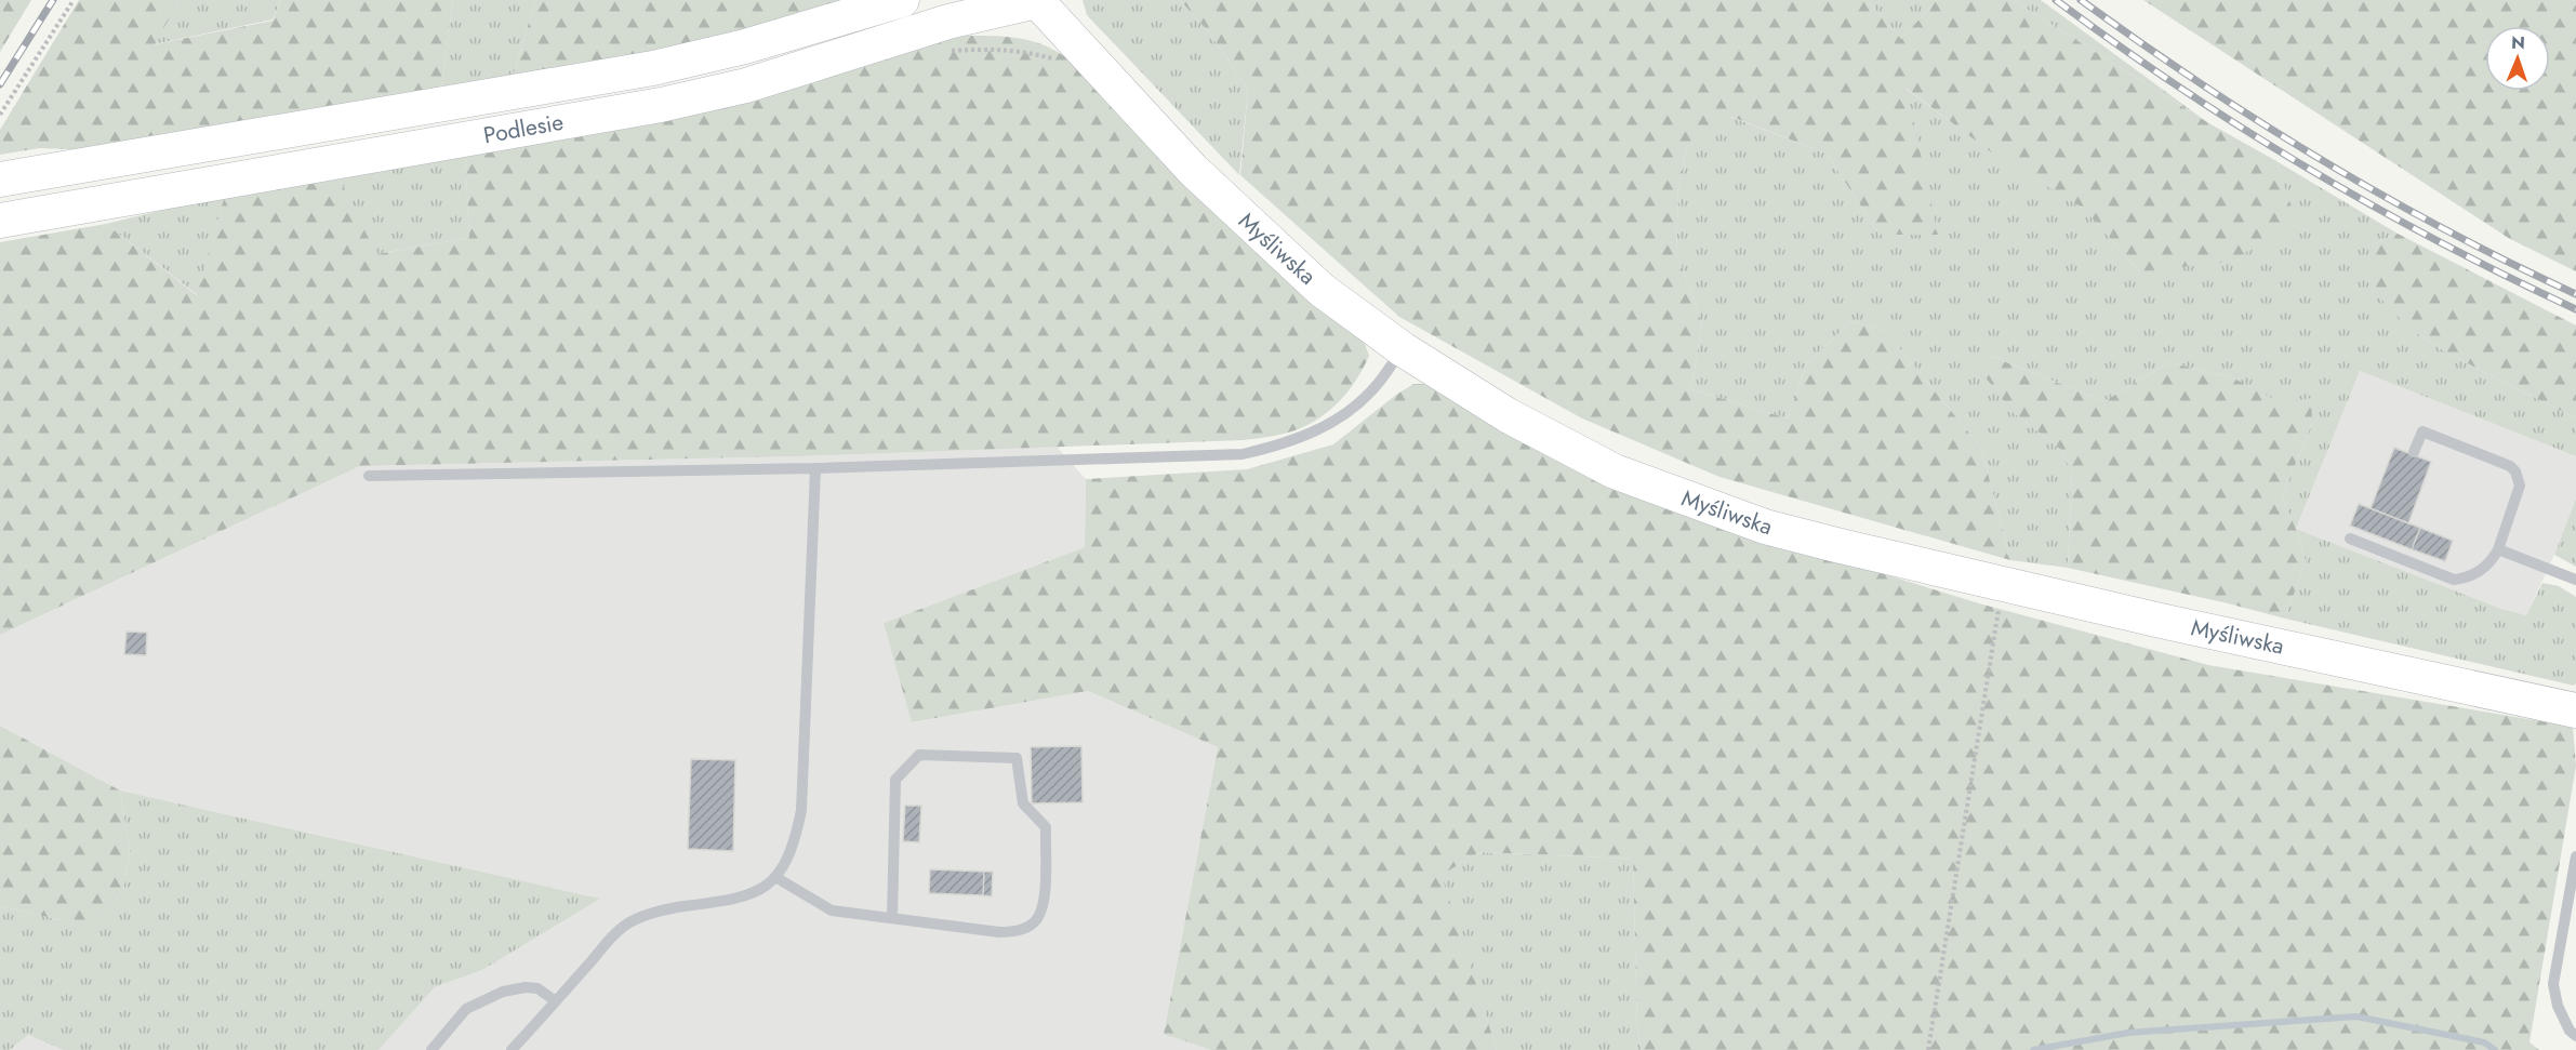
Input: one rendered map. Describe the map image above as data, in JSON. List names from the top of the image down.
{
  "streets": {
    "street": ["Podlesie", "Myśliwska"]
  },
  "crossings": [
    ["Podlesie", "Myśliwska"]
  ],
  "north": "top"
}
